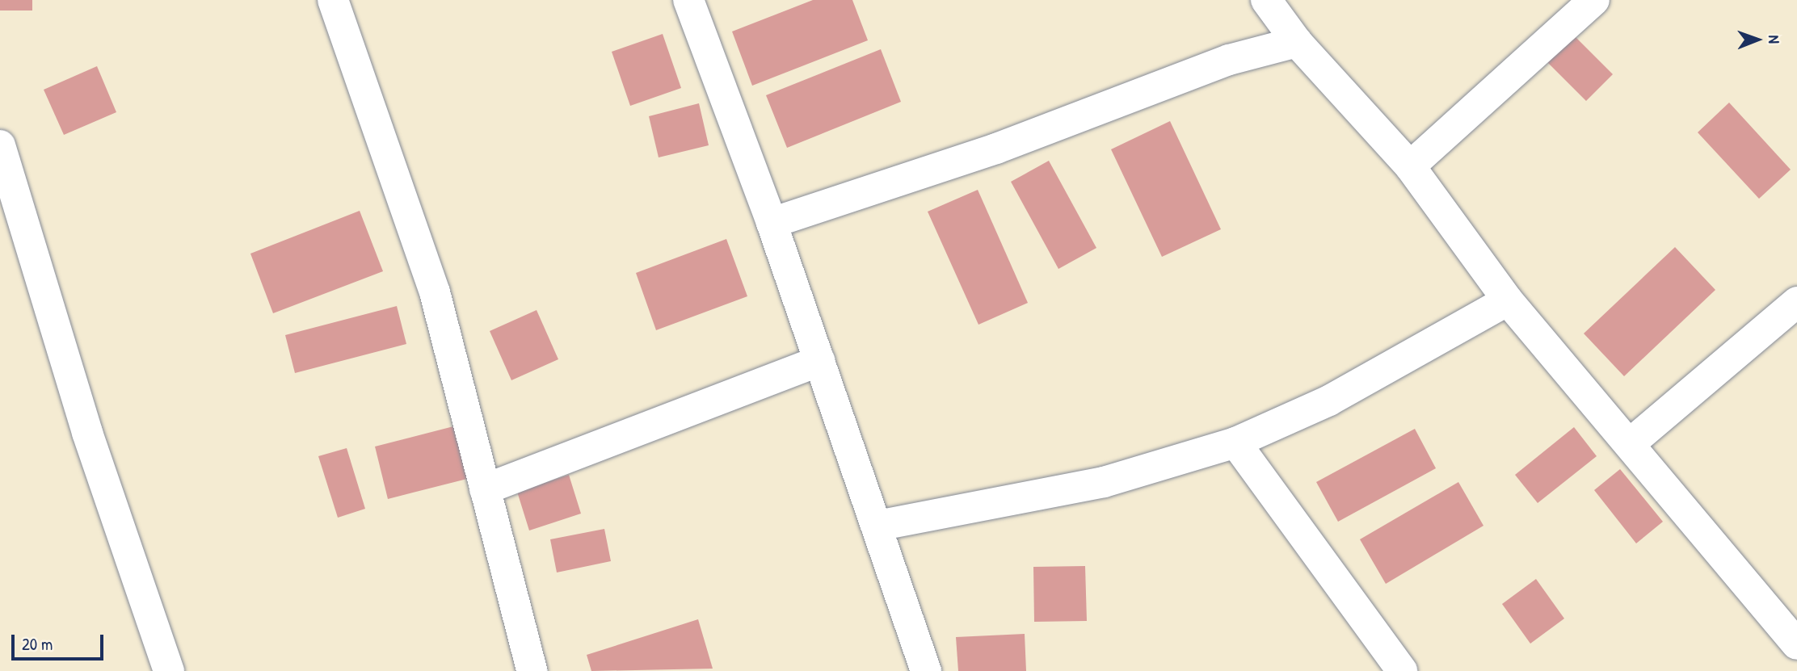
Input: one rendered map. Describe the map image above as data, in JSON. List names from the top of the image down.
{
  "scale_bar": "20 m",
  "north": "right"
}
